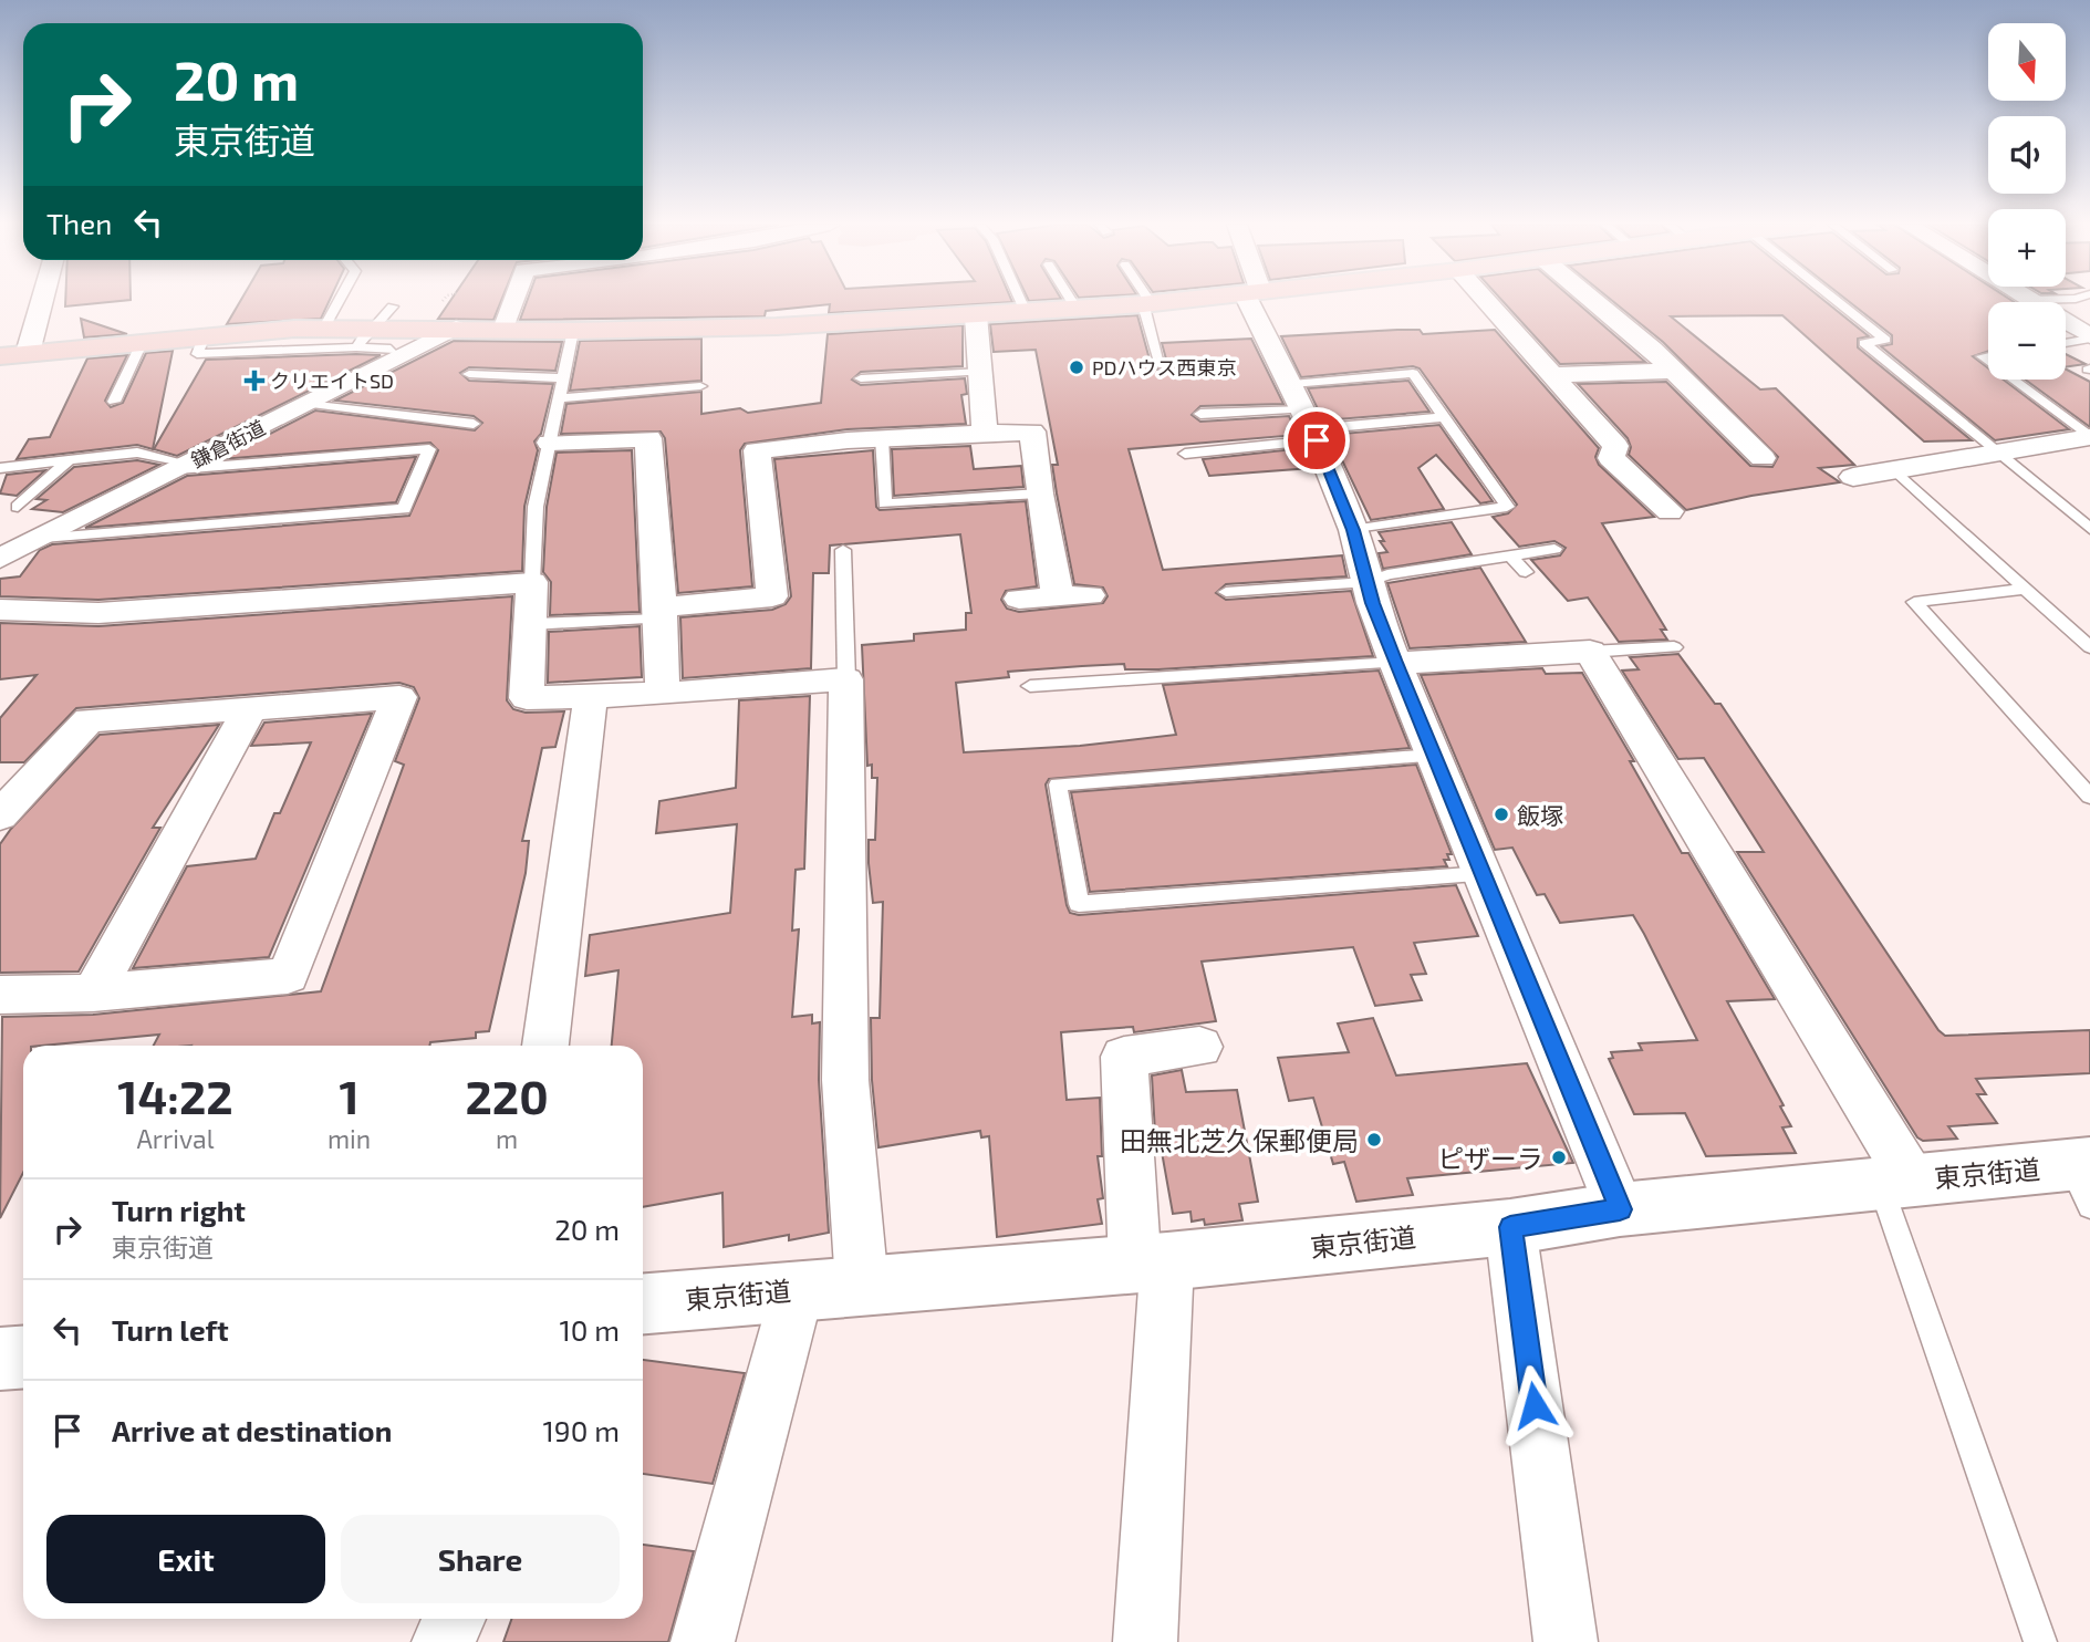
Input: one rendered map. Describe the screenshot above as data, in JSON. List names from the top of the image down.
{
  "streets": {
    "street": ["鎌倉街道", "東京街道"]
  },
  "places": {
    "other": [
      "PDハウス西東京",
      "飯塚",
      "田無北芝久保郵便局",
      "ピザーラ"
    ],
    "health": ["クリエイトSD"]
  },
  "north": "bottom",
  "page": {
    "map_buttons": ["+", "−"],
    "turn": ["20 m", "東京街道"],
    "then": "Then",
    "eta": [
      "14:22",
      "Arrival",
      "1",
      "min",
      "220",
      "m"
    ],
    "list": [
      {
        "name": "Turn right",
        "note": "東京街道",
        "value": "20 m"
      },
      {
        "name": "Turn left",
        "value": "10 m"
      },
      {
        "name": "Arrive at destination",
        "value": "190 m"
      }
    ],
    "buttons": ["Exit", "Share"]
  }
}
